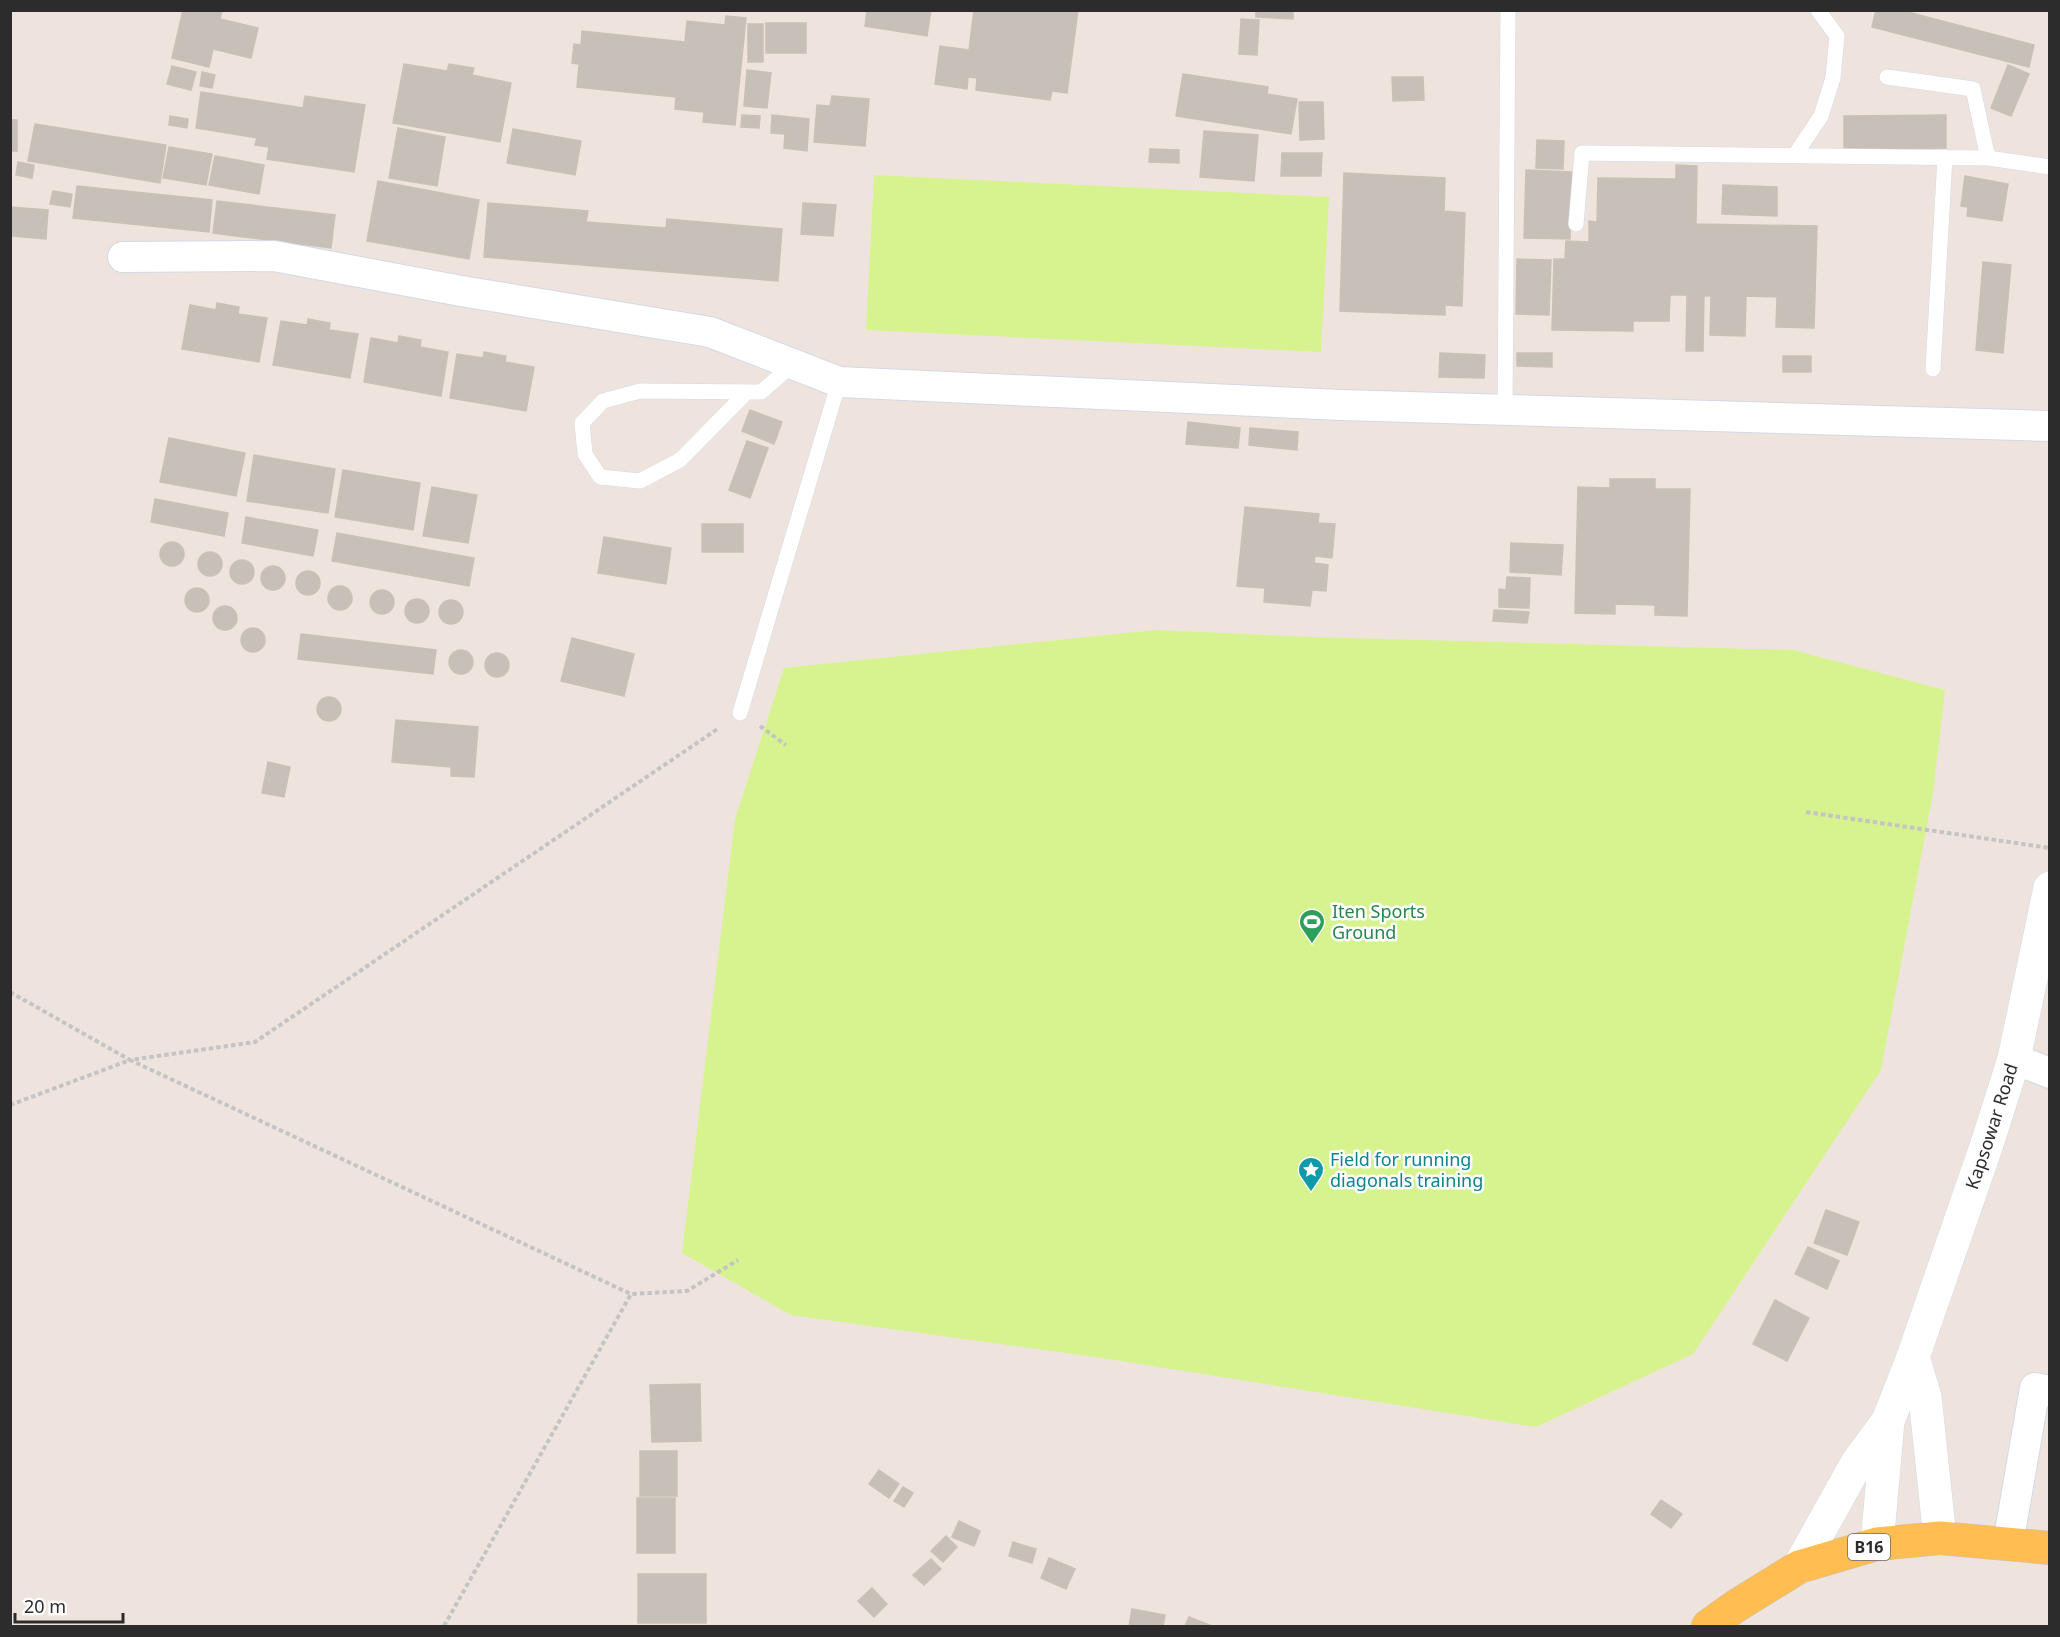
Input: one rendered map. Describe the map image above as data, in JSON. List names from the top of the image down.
{
  "streets": {
    "main road": ["Kapsowar Road", "B16"]
  },
  "crossings": [
    ["Kapsowar Road", "B16"]
  ],
  "places": {
    "sports": ["Iten Sports Ground"],
    "place": ["Field for running diagonals training"]
  },
  "scale_bar": "20 m"
}
